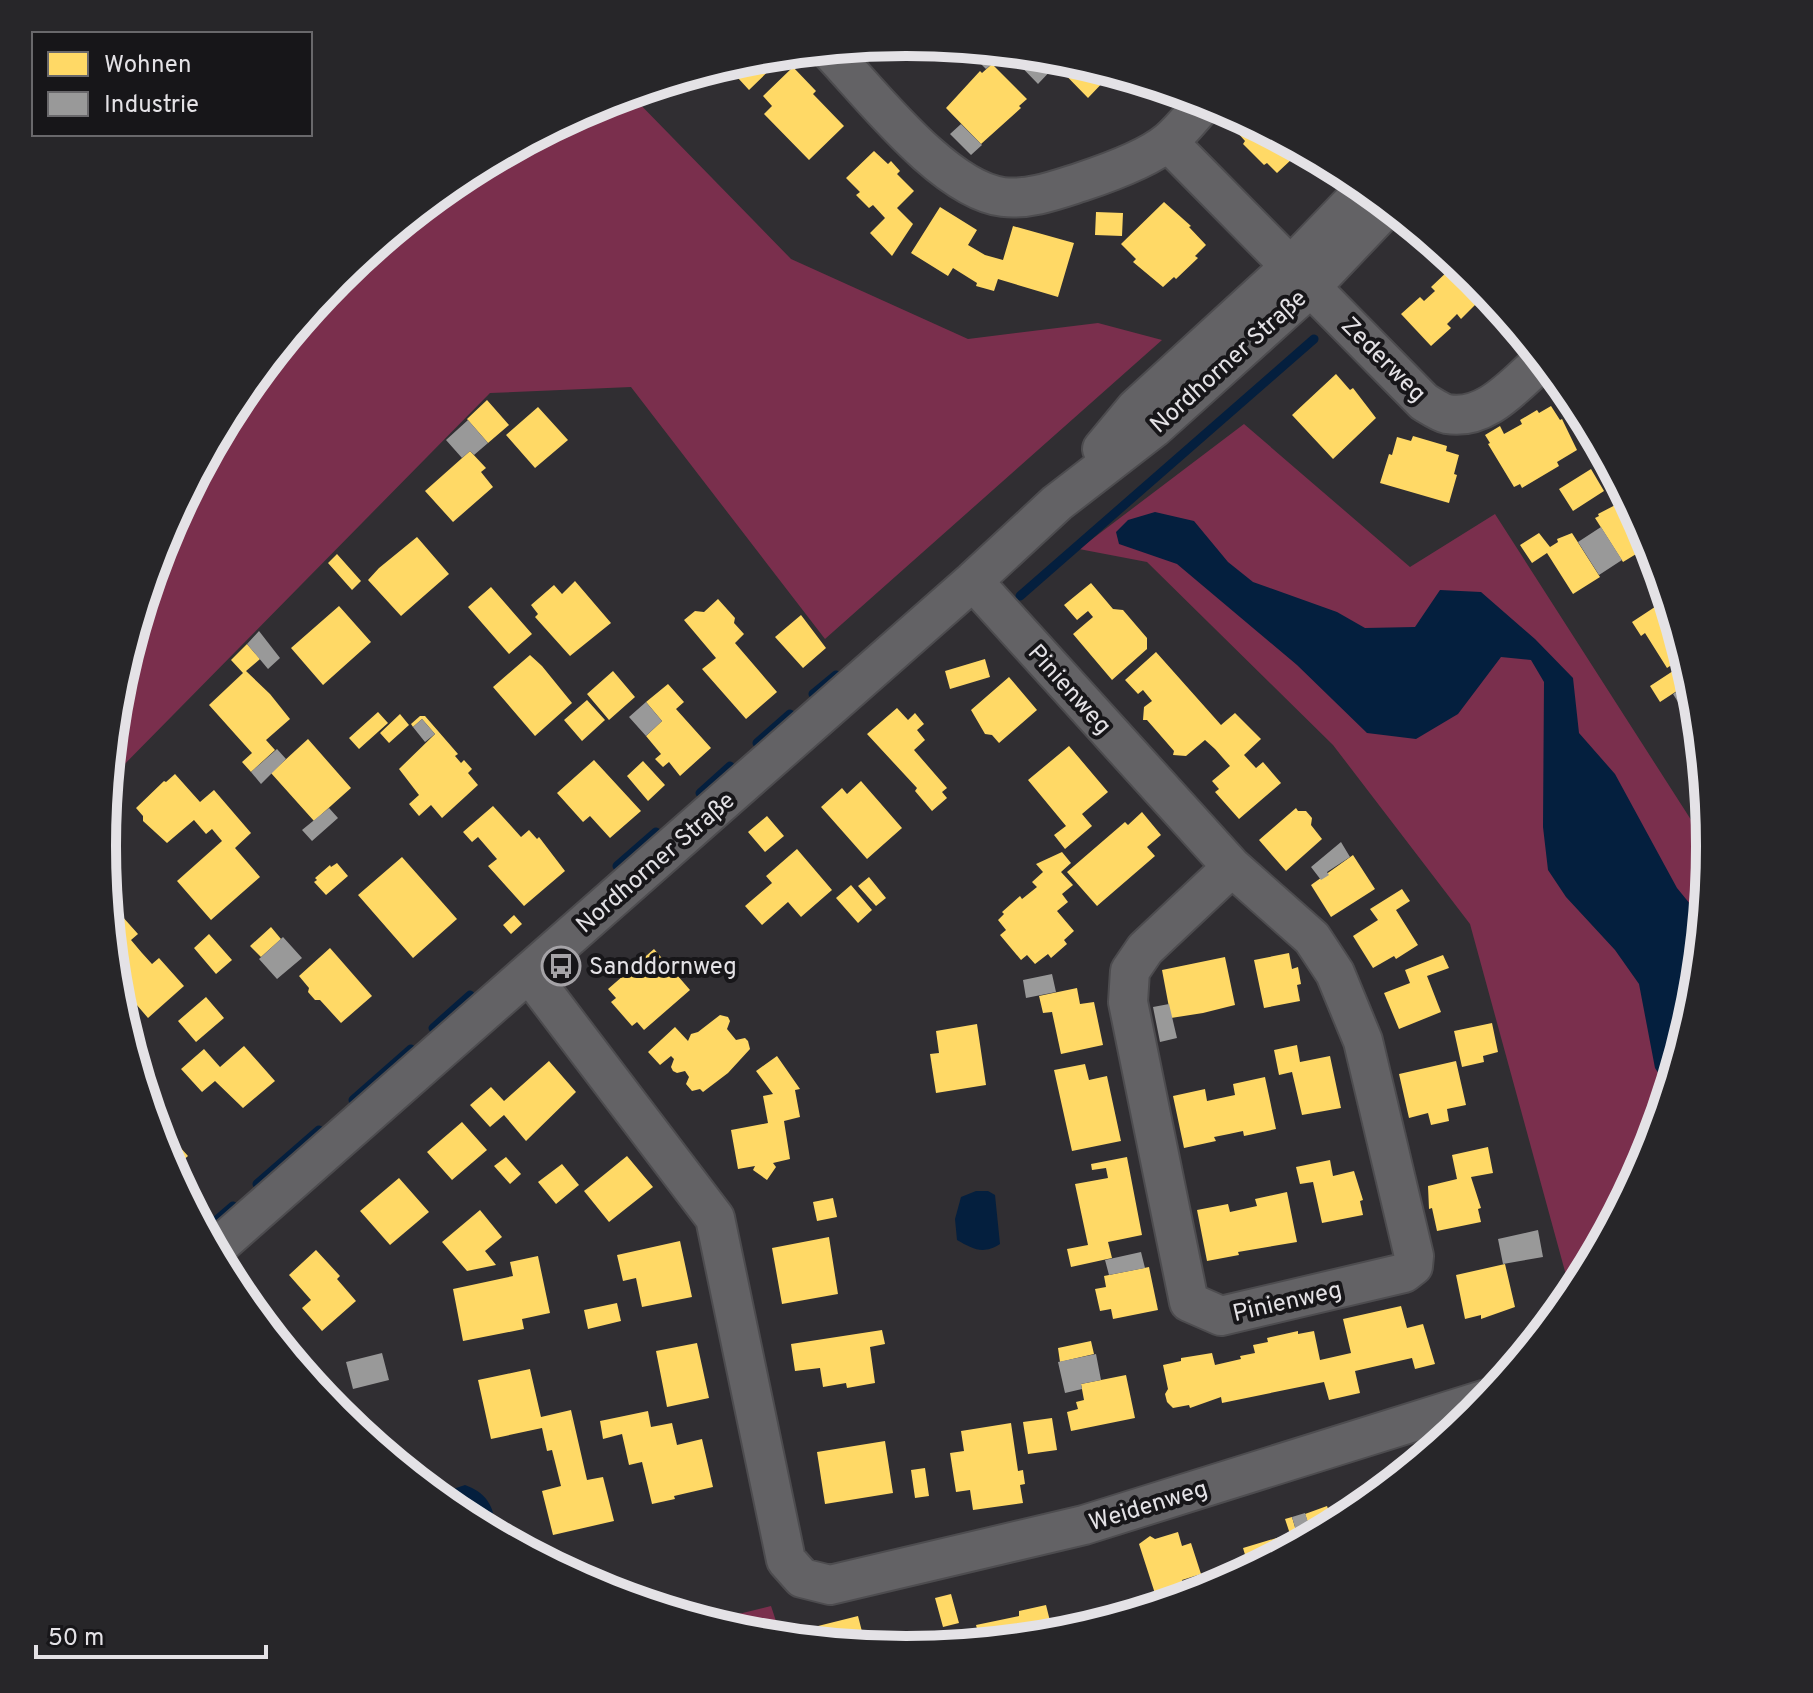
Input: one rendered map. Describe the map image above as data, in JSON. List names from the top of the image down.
{
  "streets": {
    "street": [
      "Zederweg",
      "Nordhorner Straße",
      "Pinienweg",
      "Weidenweg"
    ]
  },
  "crossings": [
    ["Zederweg", "Nordhorner Straße"],
    ["Nordhorner Straße", "Pinienweg"],
    ["Nordhorner Straße", "Weidenweg"]
  ],
  "places": {
    "bus stop": ["Sanddornweg"]
  },
  "legend": ["Wohnen", "Industrie"],
  "scale_bar": "50 m"
}
